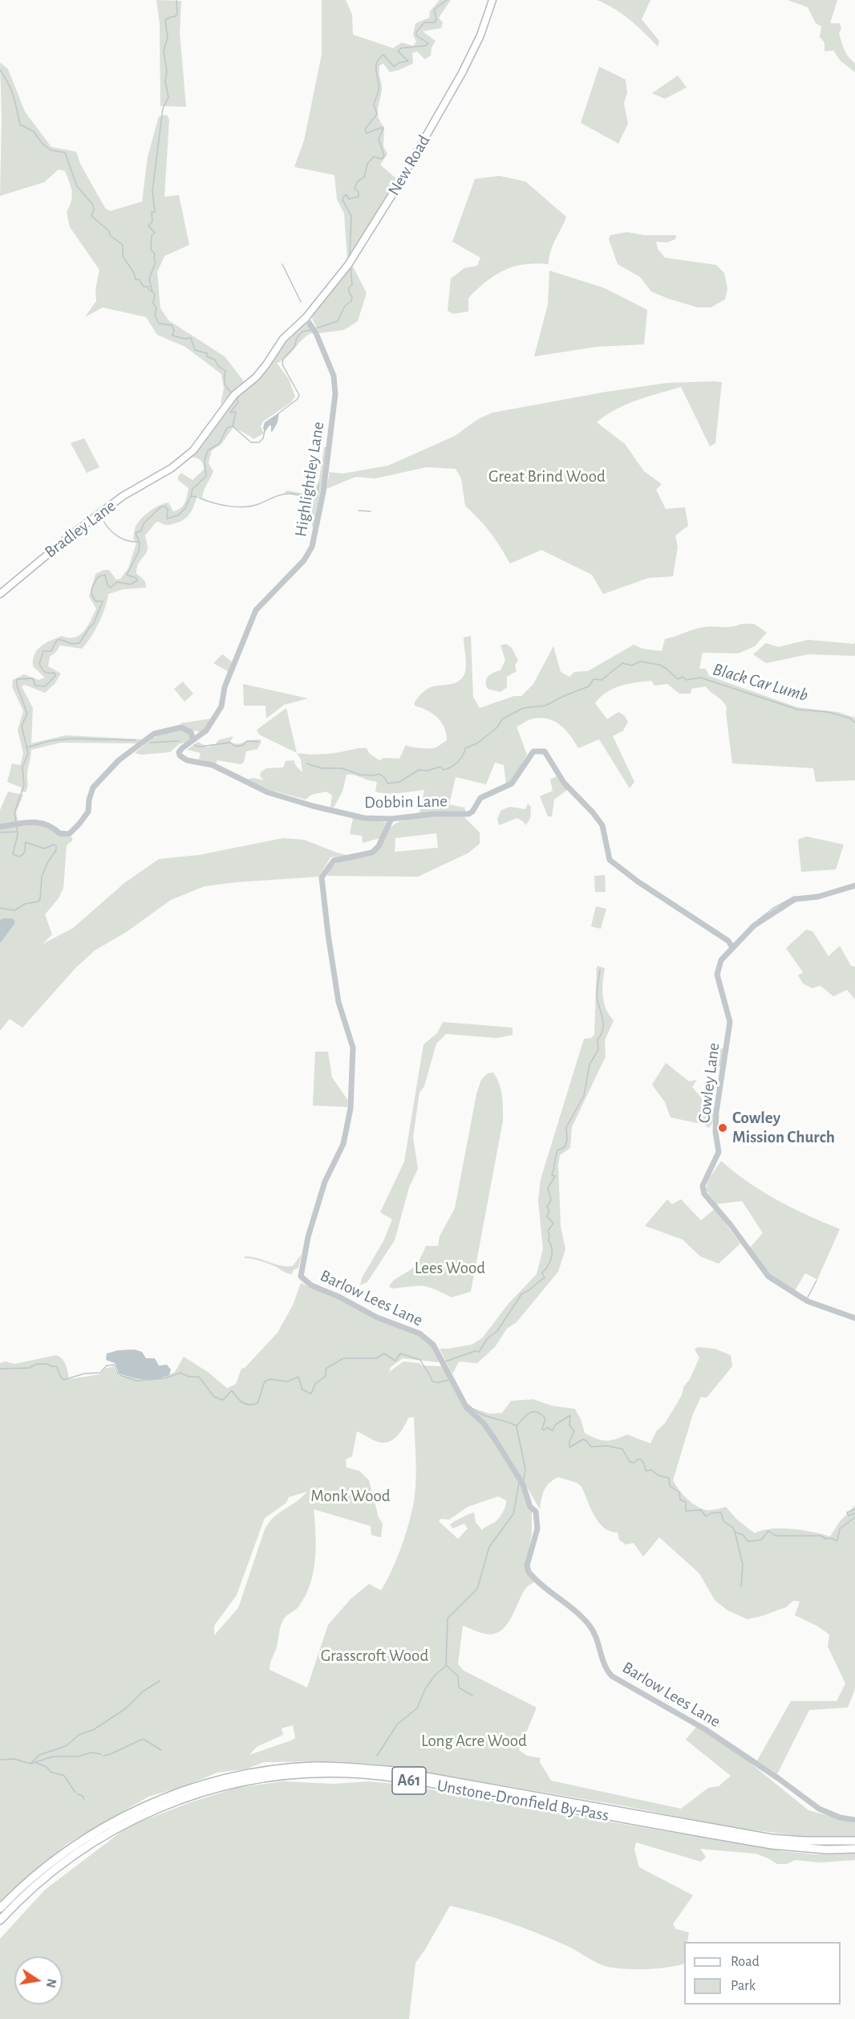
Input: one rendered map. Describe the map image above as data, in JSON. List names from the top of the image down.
{
  "streets": {
    "highway": ["A61", "Unstone-Dronfield By-Pass"],
    "main road": ["New Road", "Bradley Lane"],
    "street": [
      "Highlightley Lane",
      "Dobbin Lane",
      "Cowley Lane",
      "Barlow Lees Lane"
    ]
  },
  "crossings": [
    ["New Road", "Highlightley Lane"],
    ["New Road", "Bradley Lane"],
    ["Highlightley Lane", "Bradley Lane"],
    ["Highlightley Lane", "Dobbin Lane"],
    ["Dobbin Lane", "Cowley Lane"],
    ["Dobbin Lane", "Barlow Lees Lane"]
  ],
  "water": ["Black Car Lumb"],
  "parks": [
    "Great Brind Wood",
    "Lees Wood",
    "Monk Wood",
    "Grasscroft Wood",
    "Long Acre Wood"
  ],
  "places": ["Cowley Mission Church"],
  "legend": ["Road", "Park"],
  "north": "right"
}
